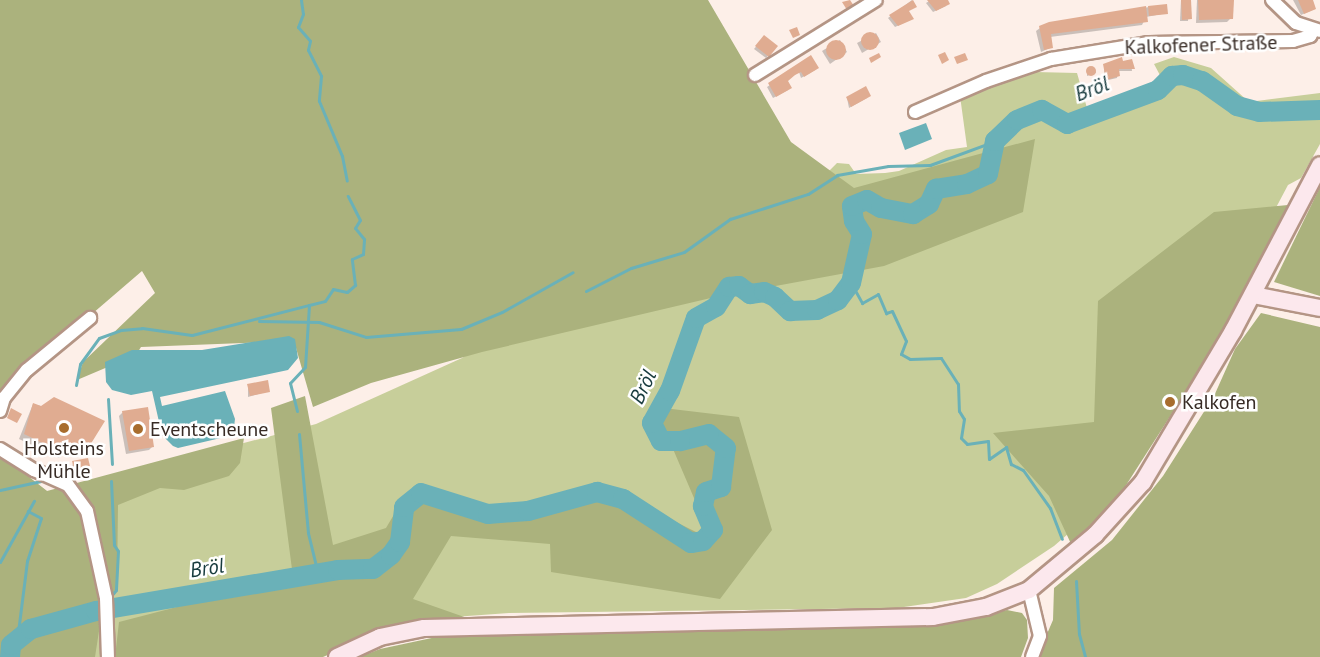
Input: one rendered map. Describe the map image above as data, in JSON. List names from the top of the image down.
{
  "streets": {
    "street": ["Kalkofener Straße"]
  },
  "water": ["Bröl"],
  "places": ["Kalkofen", "Holsteins Mühle", "Eventscheune"]
}
